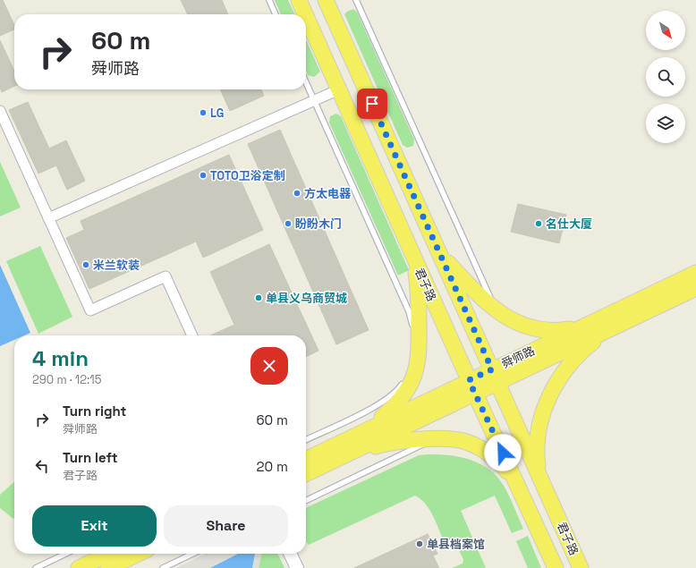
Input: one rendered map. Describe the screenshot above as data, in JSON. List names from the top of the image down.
{
  "streets": {
    "main road": ["君子路", "舜师路"]
  },
  "crossings": [
    ["君子路", "舜师路"]
  ],
  "places": [
    "LG",
    "TOTO卫浴定制",
    "方太电器",
    "盼盼木门",
    "名仕大厦",
    "米兰软装",
    "单县义乌商贸城",
    "单县档案馆"
  ],
  "north": "bottom right",
  "page": {
    "turn": ["60 m", "舜师路"],
    "heading": ["4 min", "290 m · 12:15"],
    "list": [
      {
        "name": "Turn right",
        "note": "舜师路",
        "value": "60 m"
      },
      {
        "name": "Turn left",
        "note": "君子路",
        "value": "20 m"
      }
    ],
    "buttons": ["Exit", "Share"]
  }
}
